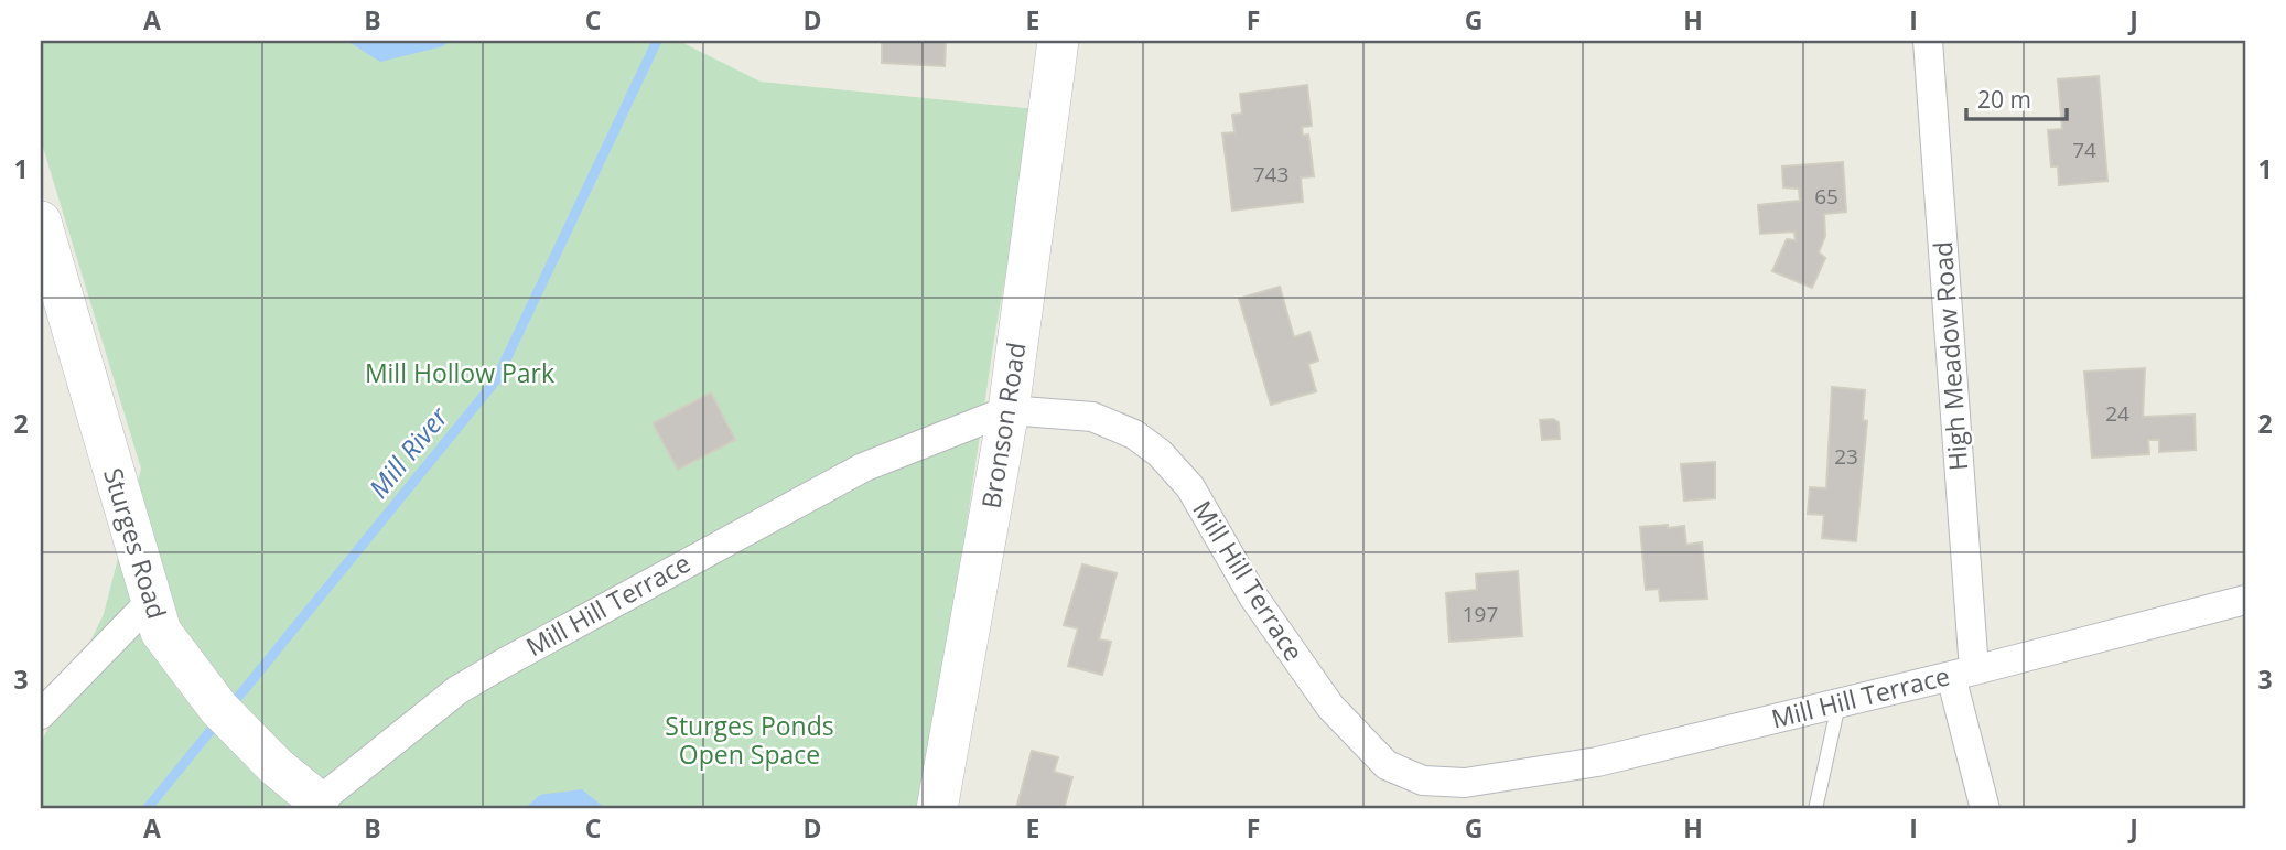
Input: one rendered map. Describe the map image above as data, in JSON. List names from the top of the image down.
{
  "streets": {
    "main road": ["Bronson Road", "Sturges Road"],
    "street": ["High Meadow Road", "Mill Hill Terrace"]
  },
  "crossings": [
    ["High Meadow Road", "Mill Hill Terrace"],
    ["Bronson Road", "Mill Hill Terrace"],
    ["Sturges Road", "Mill Hill Terrace"]
  ],
  "water": ["Mill River"],
  "parks": ["Mill Hollow Park", "Sturges Ponds Open Space"],
  "house_numbers": [
    "74",
    "743",
    "65",
    "24",
    "23",
    "197"
  ],
  "scale_bar": "20 m",
  "grid": {
    "columns": [
      "A",
      "B",
      "C",
      "D",
      "E",
      "F",
      "G",
      "H",
      "I",
      "J"
    ],
    "rows": ["1", "2", "3"]
  }
}
